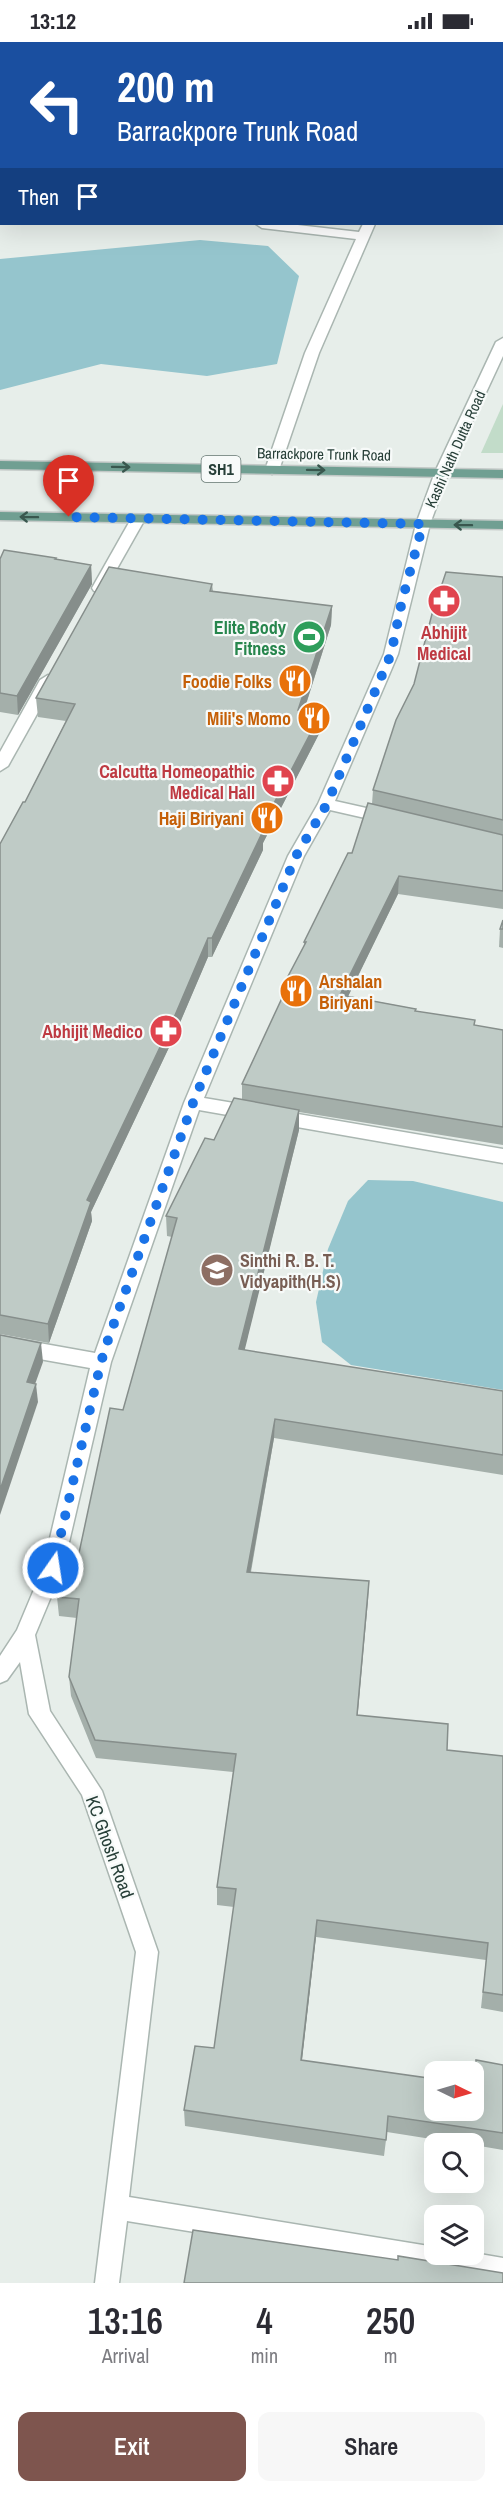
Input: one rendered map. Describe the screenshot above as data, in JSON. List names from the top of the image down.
{
  "streets": {
    "main road": ["Barrackpore Trunk Road", "SH1"],
    "street": ["Kashi Nath Dutta Road", "KC Ghosh Road"]
  },
  "crossings": [
    ["Kashi Nath Dutta Road", "Barrackpore Trunk Road"]
  ],
  "places": {
    "pharmacy": ["Abhijit Medical", "Calcutta Homeopathic Medical Hall", "Abhijit Medico"],
    "sports": ["Elite Body Fitness"],
    "restaurant": [
      "Foodie Folks",
      "Mili's Momo",
      "Haji Biriyani",
      "Arshalan Biriyani"
    ],
    "school or university": ["Sinthi R. B. T. Vidyapith(H.S)"]
  },
  "north": "right",
  "page": {
    "status": "13:12",
    "turn": ["200 m", "Barrackpore Trunk Road"],
    "then": "Then",
    "eta": [
      "13:16",
      "Arrival",
      "4",
      "min",
      "250",
      "m"
    ],
    "buttons": ["Exit", "Share"]
  }
}
